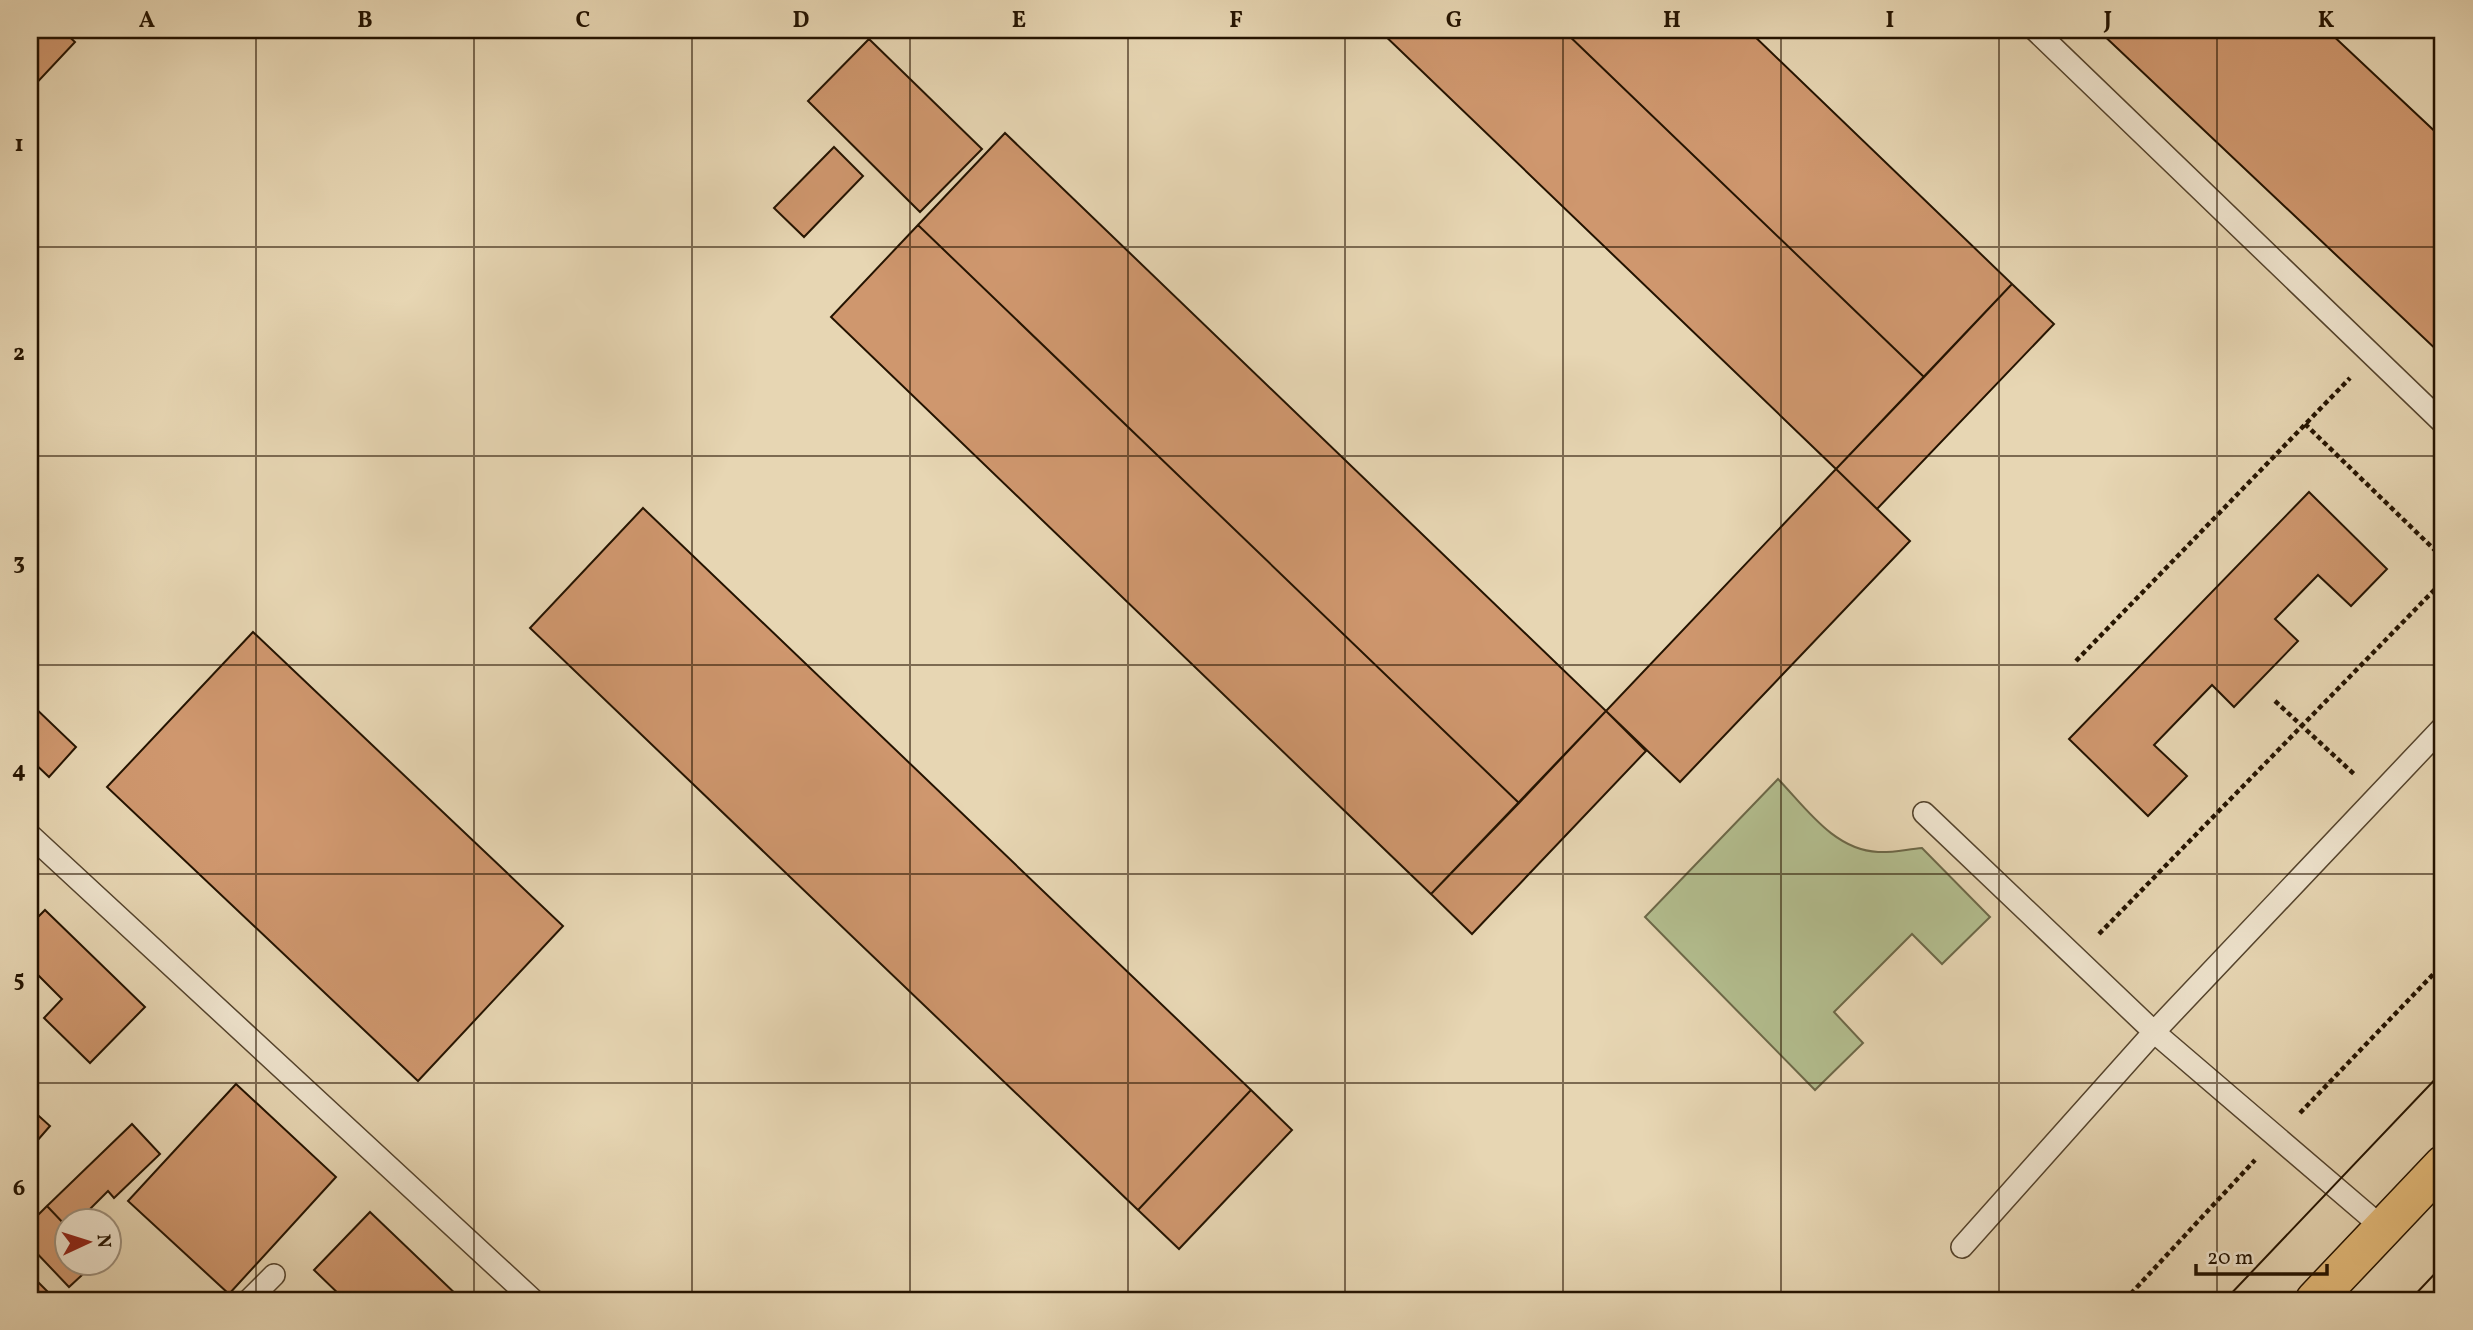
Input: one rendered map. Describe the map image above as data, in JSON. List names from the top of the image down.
{
  "scale_bar": "20 m",
  "north": "right",
  "grid": {
    "columns": [
      "A",
      "B",
      "C",
      "D",
      "E",
      "F",
      "G",
      "H",
      "I",
      "J",
      "K"
    ],
    "rows": [
      "1",
      "2",
      "3",
      "4",
      "5",
      "6"
    ]
  }
}
